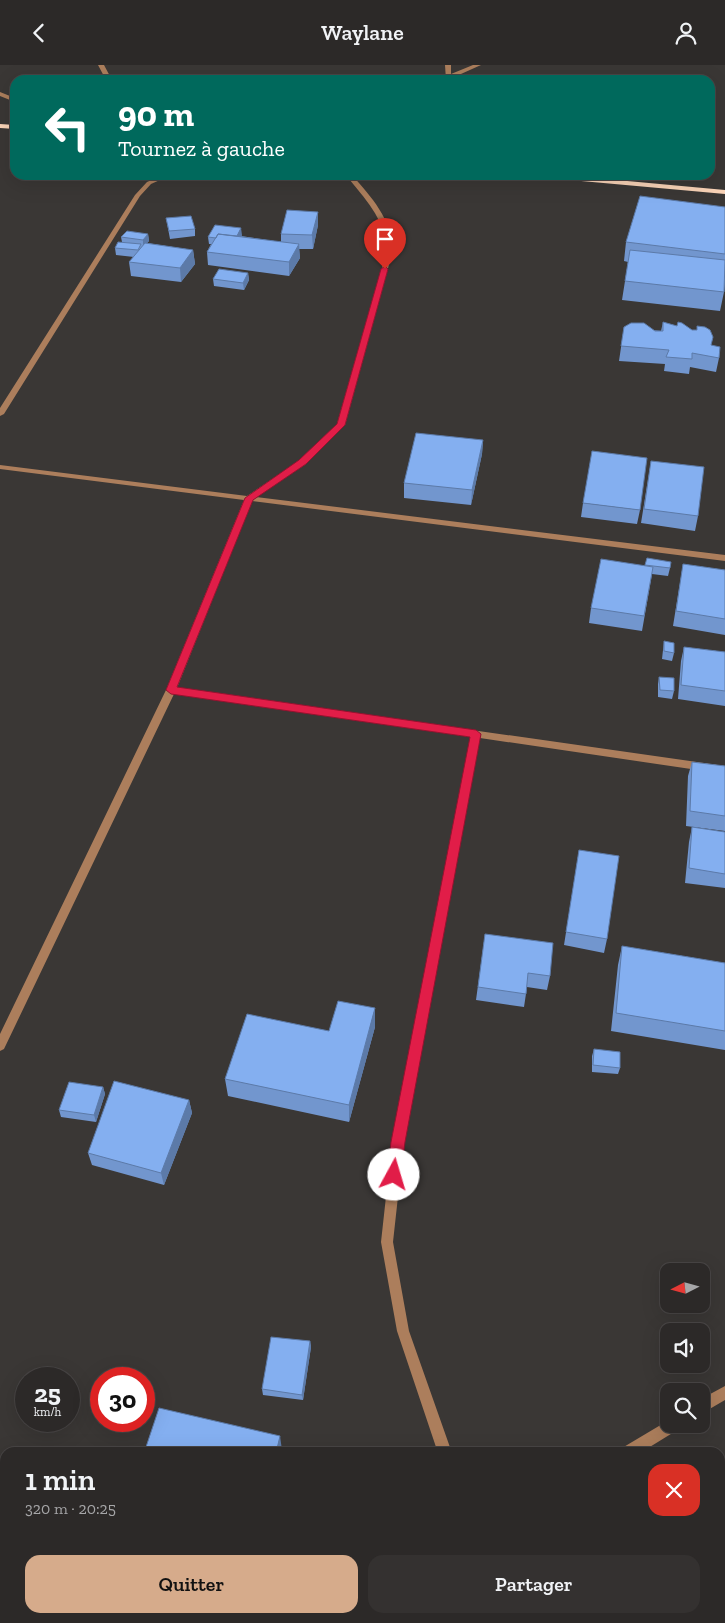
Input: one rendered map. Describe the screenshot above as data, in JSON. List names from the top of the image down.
{
  "north": "left",
  "page": {
    "header": "Waylane",
    "turn": ["90 m", "Tournez à gauche"],
    "speed": "25 km/h",
    "limit": "30",
    "heading": ["1 min", "320 m · 20:25"],
    "buttons": ["Quitter", "Partager"]
  }
}
